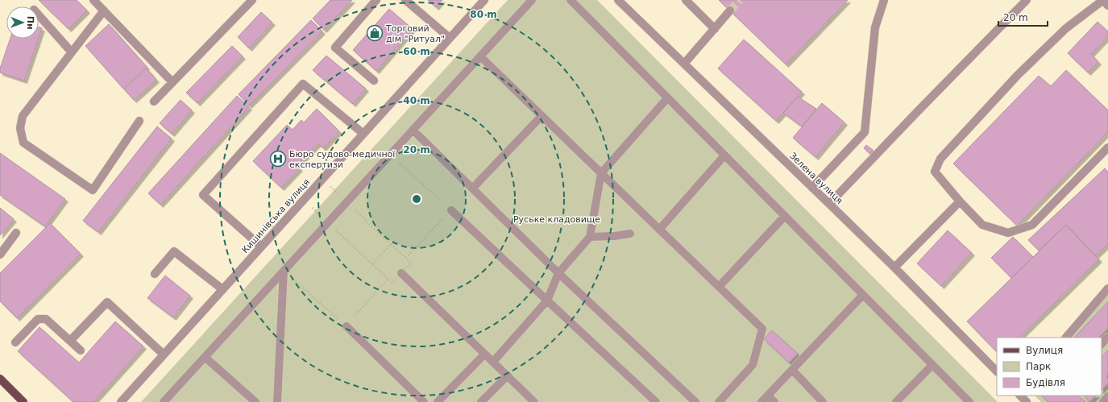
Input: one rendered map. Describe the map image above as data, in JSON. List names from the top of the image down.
{
  "streets": {
    "street": ["Зелена вулиця", "Кишинівська вулиця"]
  },
  "parks": ["Руське кладовище"],
  "places": {
    "shop": ["Торговий дім \"Ритуал\""],
    "hospital": ["Бюро судово-медичної експертизи"]
  },
  "legend": ["Вулиця", "Парк", "Будівля"],
  "scale_bar": "20 m",
  "north": "right",
  "rings": [
    "80 m",
    "60 m",
    "40 m",
    "20 m"
  ]
}
